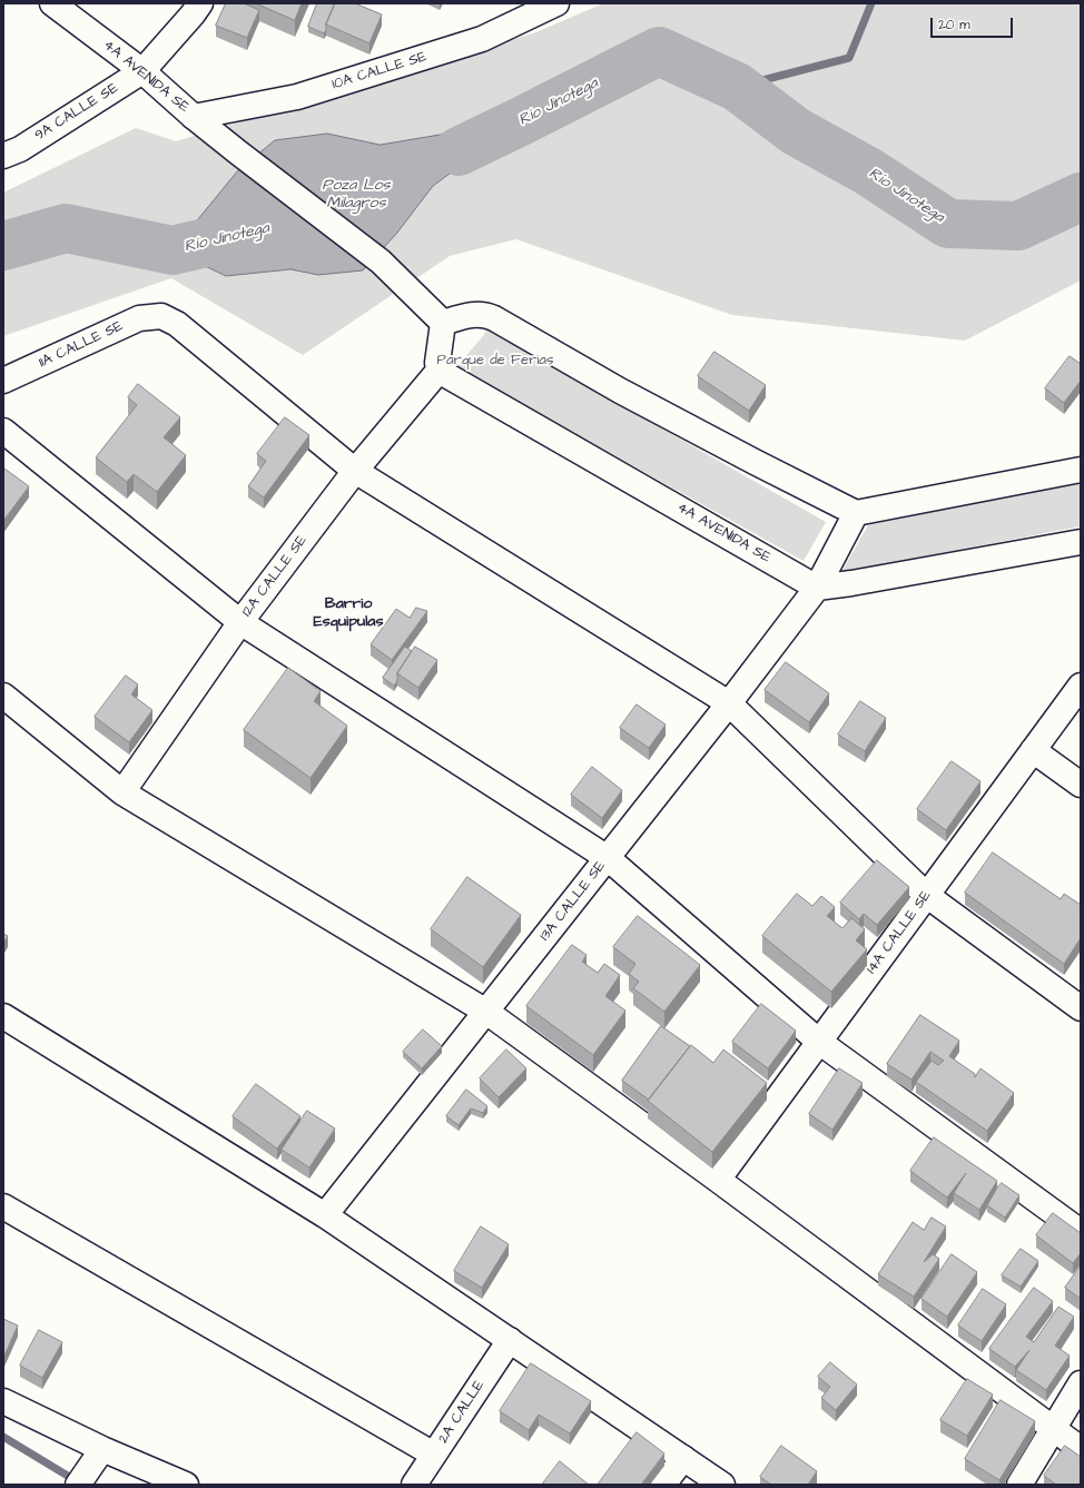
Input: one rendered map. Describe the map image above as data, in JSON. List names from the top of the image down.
{
  "streets": {
    "street": [
      "10A CALLE SE",
      "4A AVENIDA SE",
      "9A CALLE SE",
      "11A CALLE SE",
      "12A CALLE SE",
      "13A CALLE SE",
      "14A CALLE SE",
      "2A CALLE"
    ]
  },
  "crossings": [
    ["10A CALLE SE", "4A AVENIDA SE"],
    ["4A AVENIDA SE", "9A CALLE SE"],
    ["4A AVENIDA SE", "12A CALLE SE"],
    ["4A AVENIDA SE", "13A CALLE SE"],
    ["11A CALLE SE", "12A CALLE SE"]
  ],
  "districts": ["Barrio Esquipulas"],
  "water": ["Río Jinotega", "Poza Los Milagros"],
  "parks": ["Parque de Ferias"],
  "scale_bar": "20 m"
}
